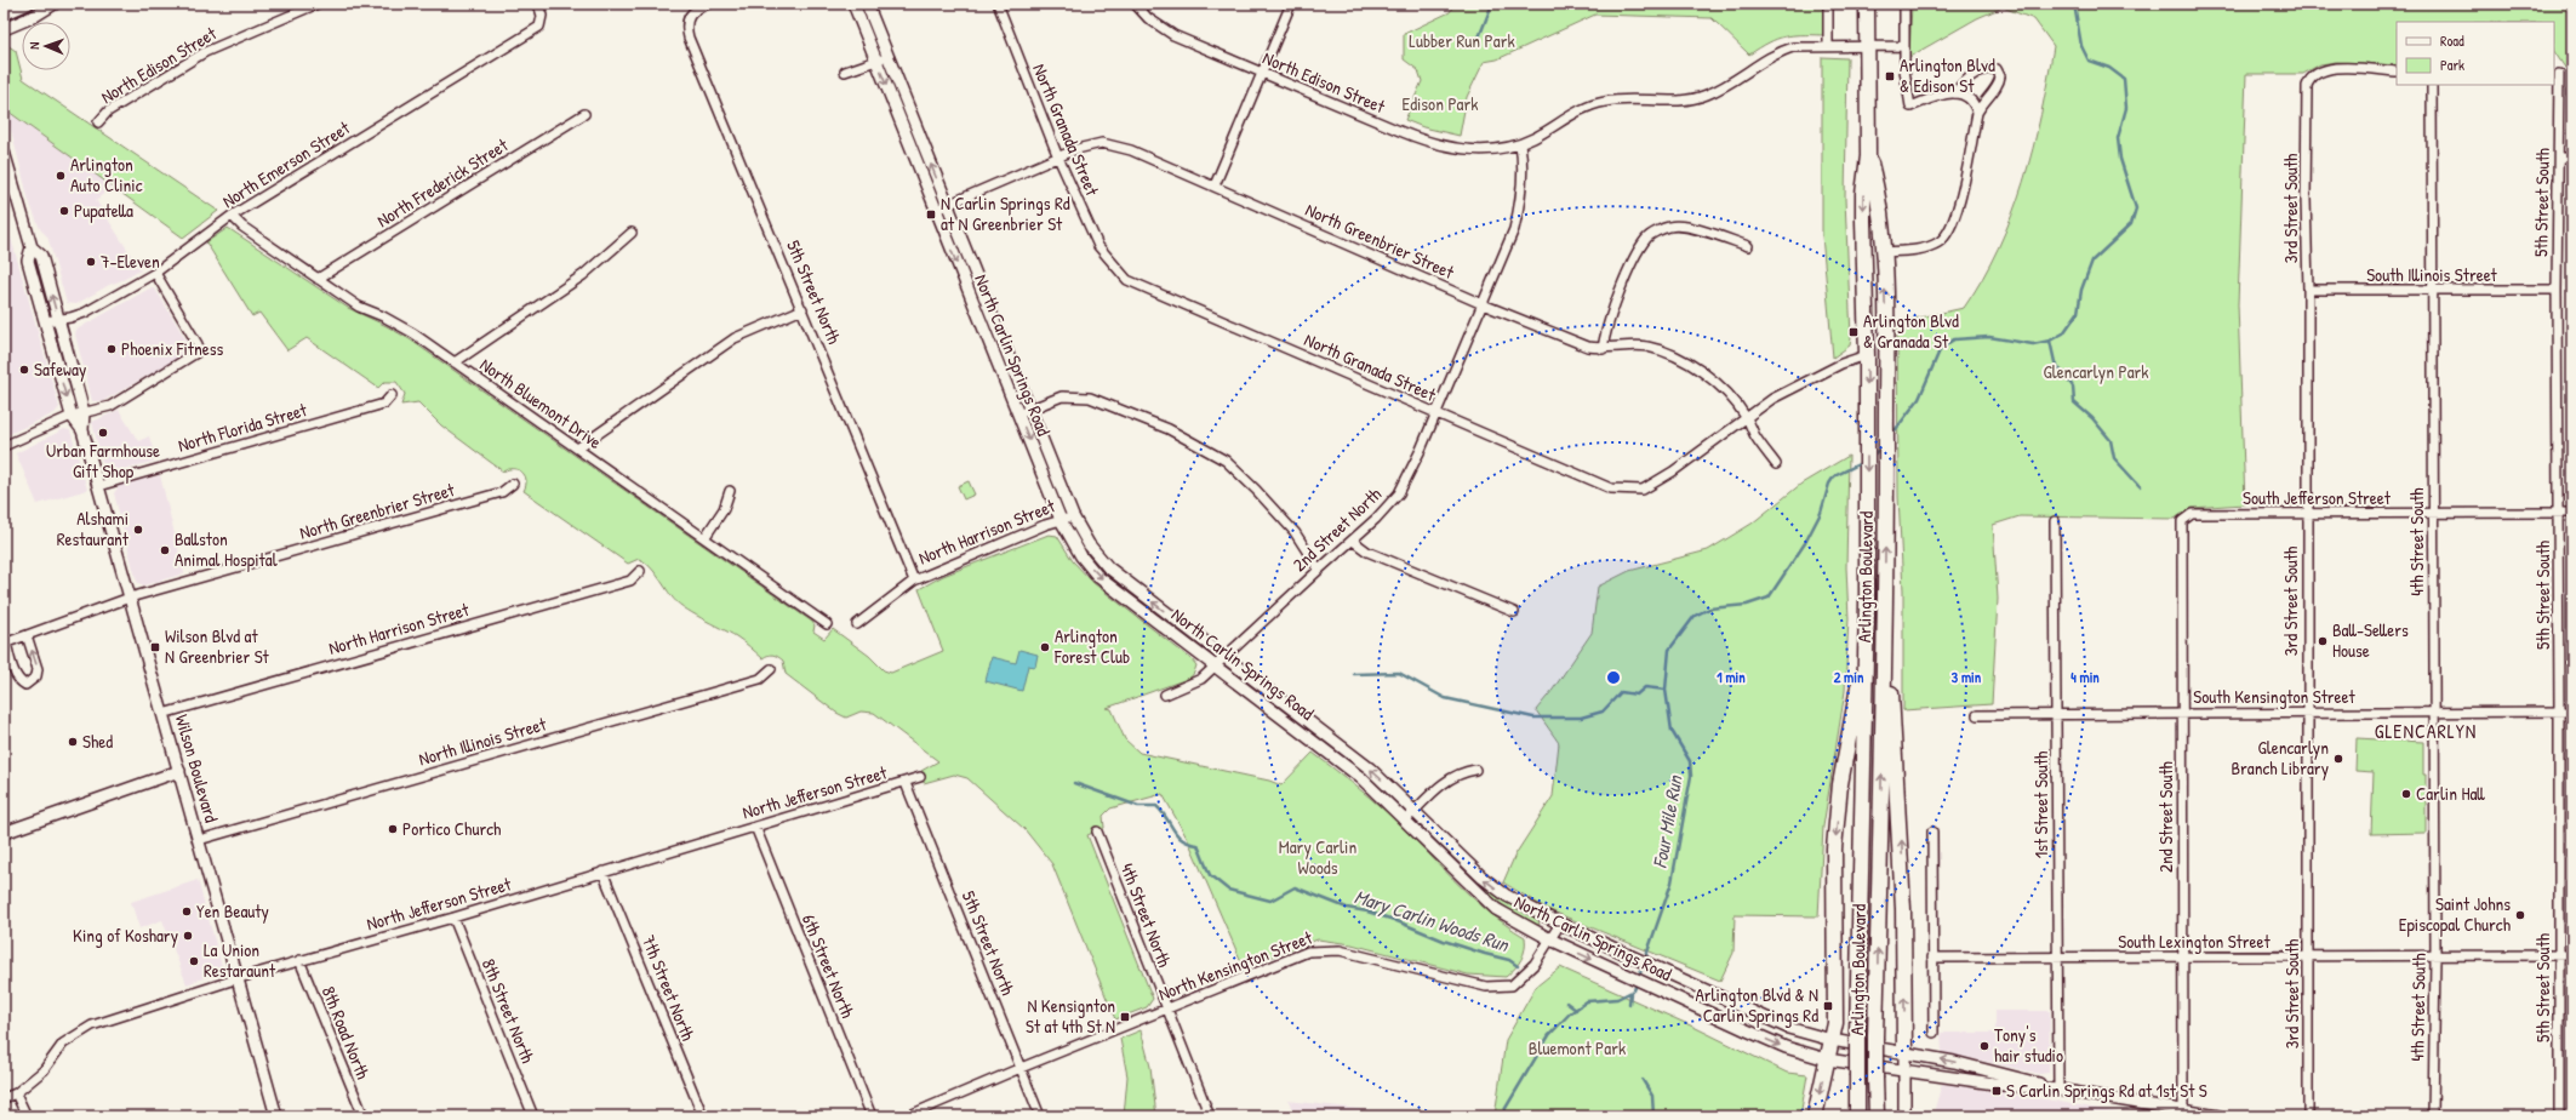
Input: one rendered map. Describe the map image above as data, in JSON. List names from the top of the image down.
{
  "streets": {
    "highway": ["Arlington Boulevard"],
    "main road": ["North Carlin Springs Road", "Wilson Boulevard"],
    "street": [
      "North Edison Street",
      "North Granada Street",
      "North Emerson Street",
      "North Frederick Street",
      "5th Street South",
      "3rd Street South",
      "North Greenbrier Street",
      "South Illinois Street",
      "5th Street North",
      "North Bluemont Drive",
      "North Florida Street",
      "South Jefferson Street",
      "2nd Street North",
      "North Harrison Street",
      "4th Street South",
      "South Kensington Street",
      "North Illinois Street",
      "North Jefferson Street",
      "1st Street South",
      "2nd Street South",
      "4th Street North",
      "South Lexington Street",
      "6th Street North",
      "North Kensington Street",
      "7th Street North",
      "8th Street North",
      "8th Road North"
    ]
  },
  "crossings": [
    ["North Edison Street", "2nd Street North"],
    ["North Edison Street", "Arlington Boulevard"],
    ["North Granada Street", "North Greenbrier Street"],
    ["North Granada Street", "2nd Street North"],
    ["North Granada Street", "Arlington Boulevard"],
    ["North Emerson Street", "North Bluemont Drive"],
    ["North Emerson Street", "Wilson Boulevard"],
    ["North Frederick Street", "North Bluemont Drive"],
    ["5th Street South", "South Illinois Street"],
    ["5th Street South", "South Jefferson Street"],
    ["5th Street South", "South Kensington Street"],
    ["5th Street South", "South Lexington Street"],
    ["3rd Street South", "South Illinois Street"],
    ["3rd Street South", "South Jefferson Street"],
    ["3rd Street South", "South Kensington Street"],
    ["3rd Street South", "South Lexington Street"],
    ["North Greenbrier Street", "North Carlin Springs Road"],
    ["North Greenbrier Street", "2nd Street North"],
    ["North Greenbrier Street", "Wilson Boulevard"],
    ["South Illinois Street", "4th Street South"],
    ["5th Street North", "North Harrison Street"],
    ["5th Street North", "North Jefferson Street"],
    ["5th Street North", "North Kensington Street"],
    ["North Carlin Springs Road", "2nd Street North"],
    ["North Carlin Springs Road", "North Harrison Street"],
    ["North Carlin Springs Road", "1st Street South"],
    ["North Carlin Springs Road", "North Kensington Street"],
    ["North Florida Street", "Wilson Boulevard"],
    ["South Jefferson Street", "4th Street South"],
    ["South Jefferson Street", "2nd Street South"],
    ["North Harrison Street", "Wilson Boulevard"],
    ["4th Street South", "South Kensington Street"],
    ["4th Street South", "South Lexington Street"],
    ["South Kensington Street", "1st Street South"],
    ["South Kensington Street", "2nd Street South"],
    ["North Illinois Street", "Wilson Boulevard"],
    ["Wilson Boulevard", "North Jefferson Street"],
    ["North Jefferson Street", "6th Street North"],
    ["North Jefferson Street", "7th Street North"],
    ["North Jefferson Street", "8th Street North"],
    ["North Jefferson Street", "8th Road North"],
    ["1st Street South", "South Lexington Street"],
    ["2nd Street South", "South Lexington Street"],
    ["4th Street North", "North Kensington Street"]
  ],
  "districts": ["GLENCARLYN"],
  "water": ["Four Mile Run", "Mary Carlin Woods Run"],
  "parks": [
    "Lubber Run Park",
    "Edison Park",
    "Glencarlyn Park",
    "Mary Carlin Woods",
    "Bluemont Park"
  ],
  "places": {
    "transit": [
      "Arlington Blvd & Edison St",
      "N Carlin Springs Rd at N Greenbrier St",
      "Arlington Blvd & Granada St",
      "Wilson Blvd at N Greenbrier St",
      "Arlington Blvd & N Carlin Springs Rd",
      "N Kensignton St at 4th St N",
      "S Carlin Springs Rd at 1st St S"
    ],
    "other": [
      "Arlington Auto Clinic",
      "Pupatella",
      "7-Eleven",
      "Phoenix Fitness",
      "Safeway",
      "Urban Farmhouse Gift Shop",
      "Alshami Restaurant",
      "Ballston Animal Hospital",
      "Ball-Sellers House",
      "Arlington Forest Club",
      "Shed",
      "Glencarlyn Branch Library",
      "Carlin Hall",
      "Portico Church",
      "Yen Beauty",
      "Saint Johns Episcopal Church",
      "King of Koshary",
      "La Union Restaraunt",
      "Tony's hair studio"
    ]
  },
  "legend": ["Road", "Park"],
  "north": "left",
  "rings": [
    "1 min",
    "2 min",
    "3 min",
    "4 min"
  ]
}
